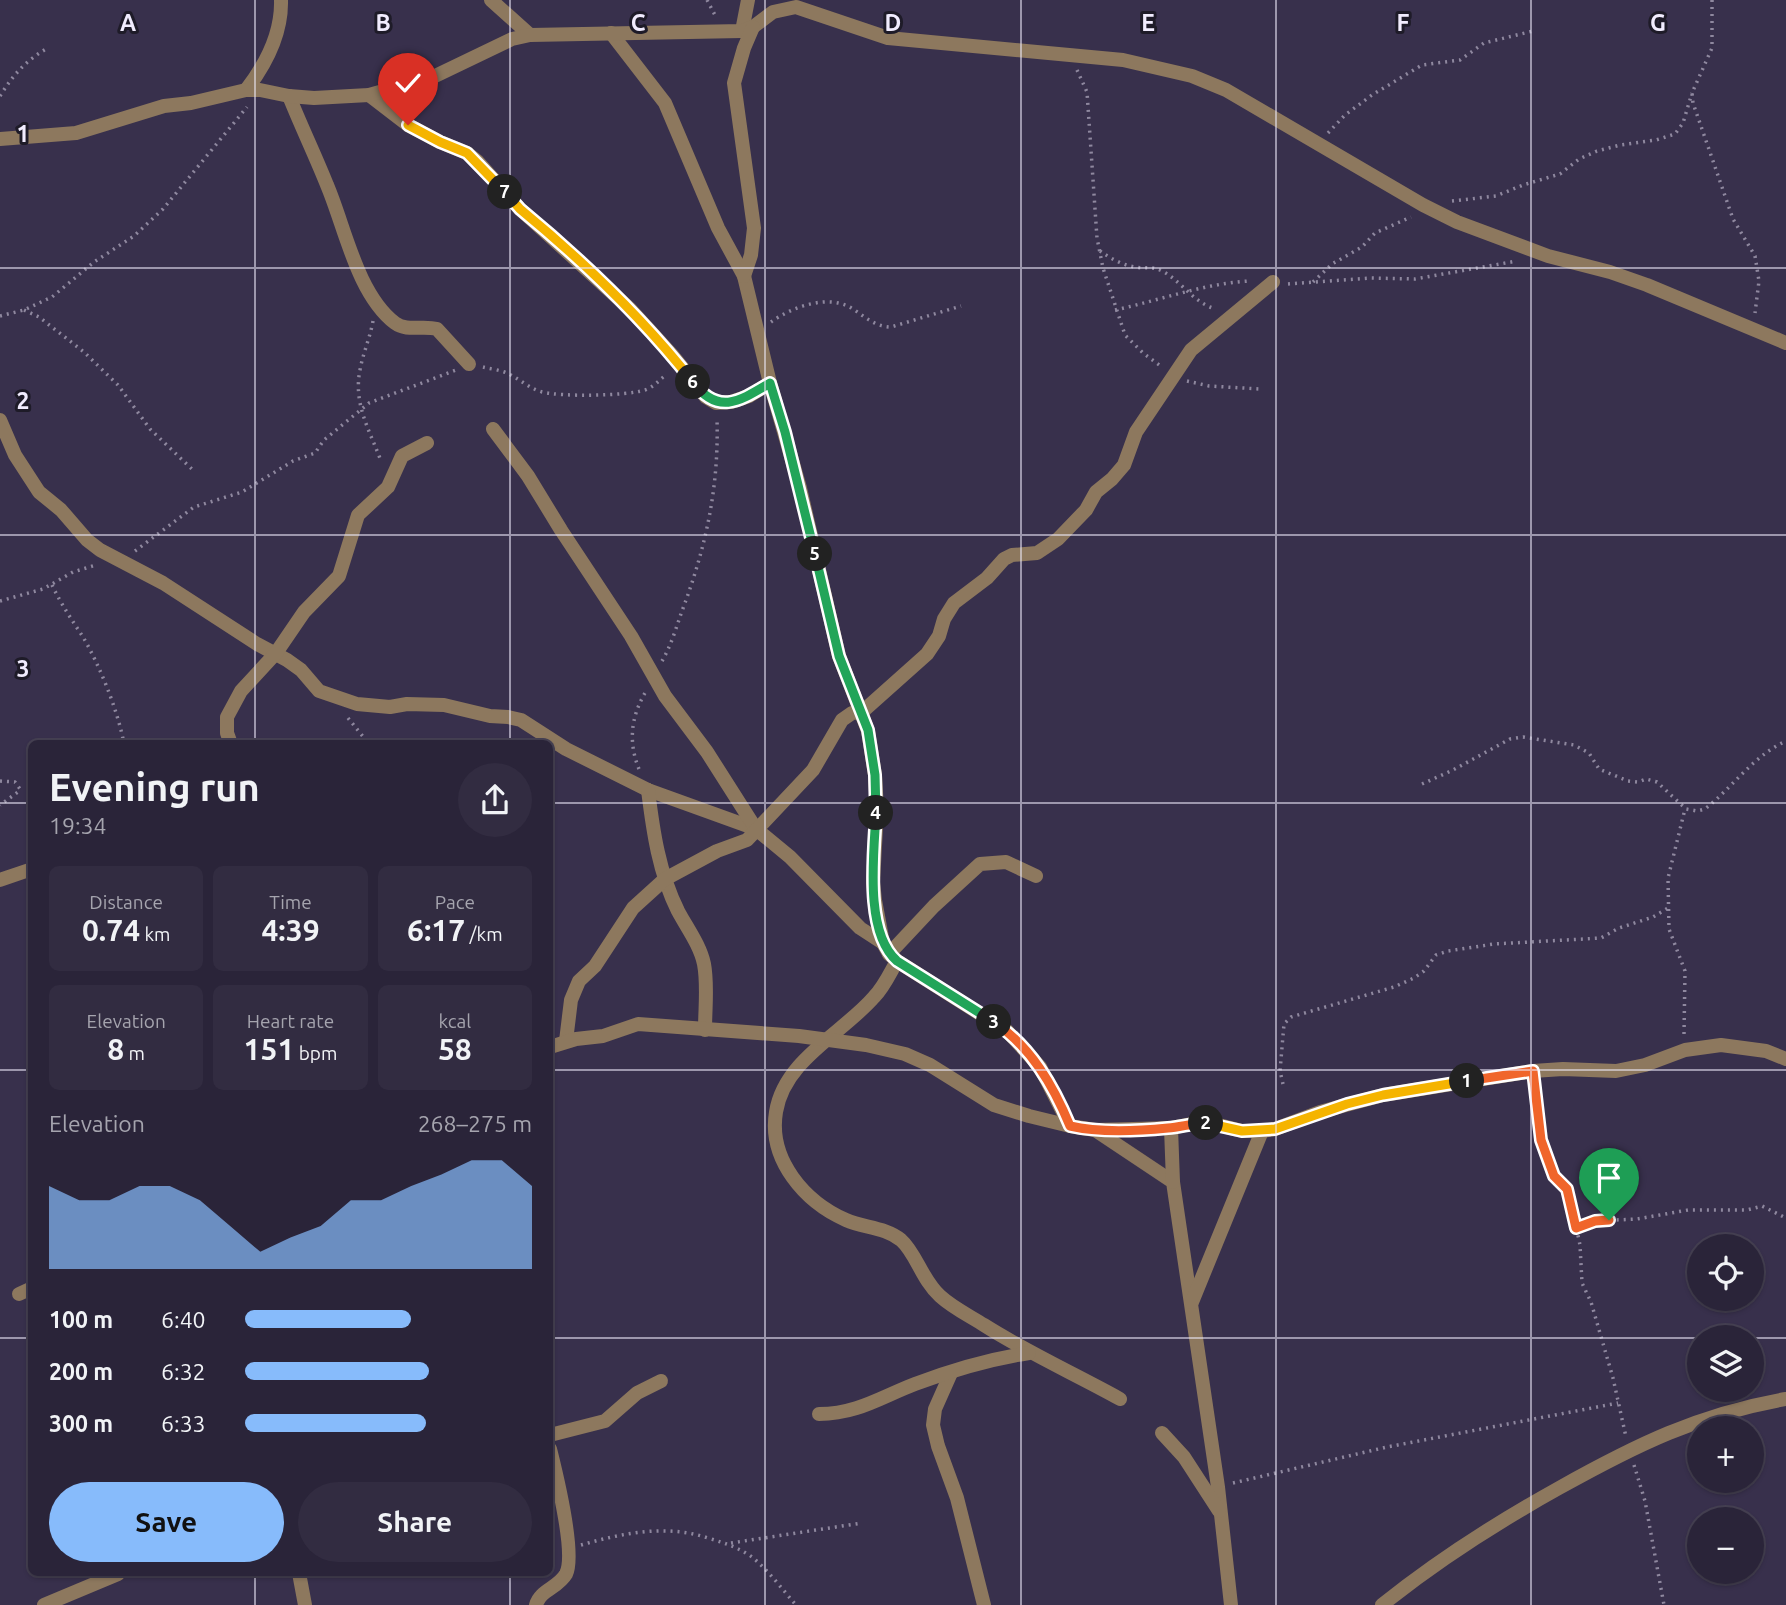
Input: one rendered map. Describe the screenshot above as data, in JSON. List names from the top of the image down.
{
  "page": {
    "pins": [
      "7",
      "6",
      "5",
      "4",
      "3",
      "1",
      "2"
    ],
    "heading": ["Evening run", "19:34"],
    "stats": [
      ["Distance", "0.74 km"],
      ["Time", "4:39"],
      ["Pace", "6:17 /km"],
      ["Elevation", "8 m"],
      ["Heart rate", "151 bpm"],
      ["kcal", "58"]
    ],
    "chart": ["Elevation", "268–275 m"],
    "map_buttons": ["+", "−"],
    "list": [
      {
        "name": "100 m",
        "note": "6:40"
      },
      {
        "name": "200 m",
        "note": "6:32"
      },
      {
        "name": "300 m",
        "note": "6:33"
      }
    ],
    "buttons": ["Save", "Share"]
  },
  "grid": {
    "columns": [
      "A",
      "B",
      "C",
      "D",
      "E",
      "F",
      "G"
    ],
    "rows": ["1", "2", "3"]
  }
}
